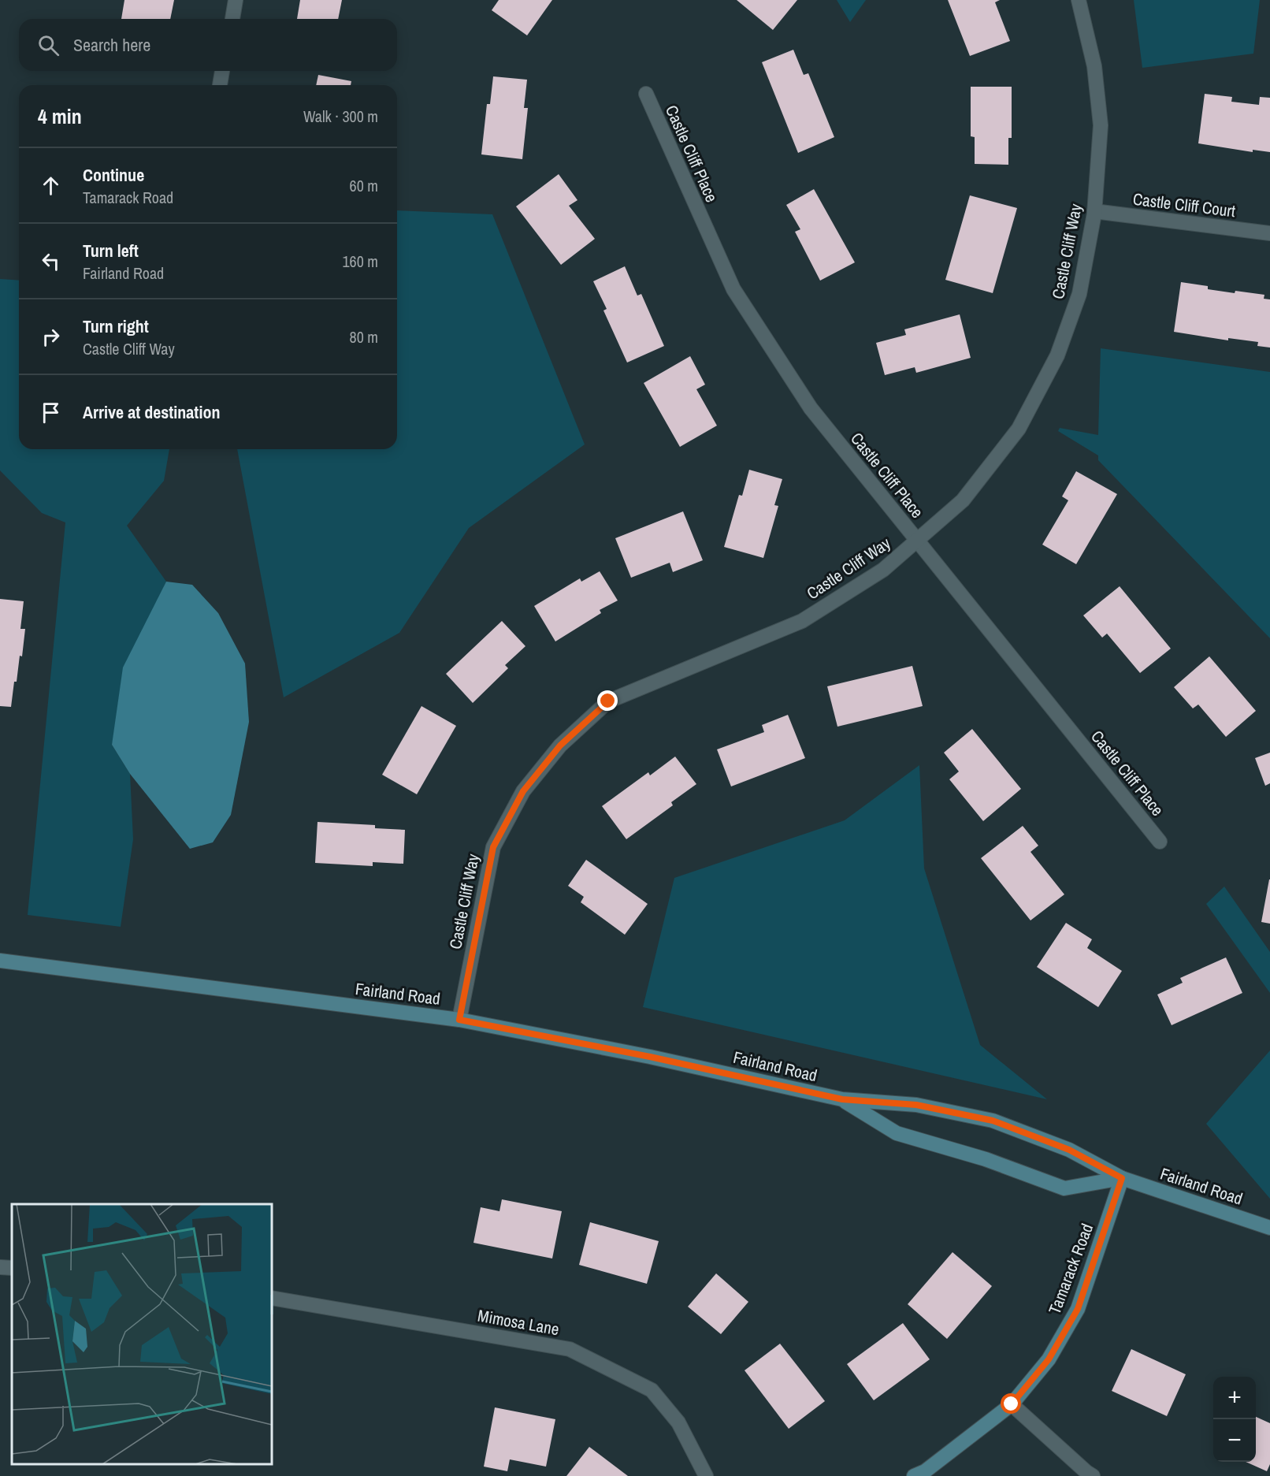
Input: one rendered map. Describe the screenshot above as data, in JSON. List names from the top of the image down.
{
  "streets": {
    "main road": ["Fairland Road", "Tamarack Road"],
    "street": [
      "Castle Cliff Place",
      "Castle Cliff Court",
      "Castle Cliff Way",
      "Mimosa Lane"
    ]
  },
  "crossings": [
    ["Castle Cliff Place", "Castle Cliff Way"],
    ["Castle Cliff Court", "Castle Cliff Way"],
    ["Castle Cliff Way", "Fairland Road"],
    ["Fairland Road", "Tamarack Road"]
  ],
  "page": {
    "search": "Search here",
    "heading": ["4 min", "Walk · 300 m"],
    "list": [
      ["Continue", "Tamarack Road", "60 m"],
      ["Turn left", "Fairland Road", "160 m"],
      ["Turn right", "Castle Cliff Way", "80 m"],
      "Arrive at destination"
    ],
    "map_buttons": ["+", "−"]
  }
}
